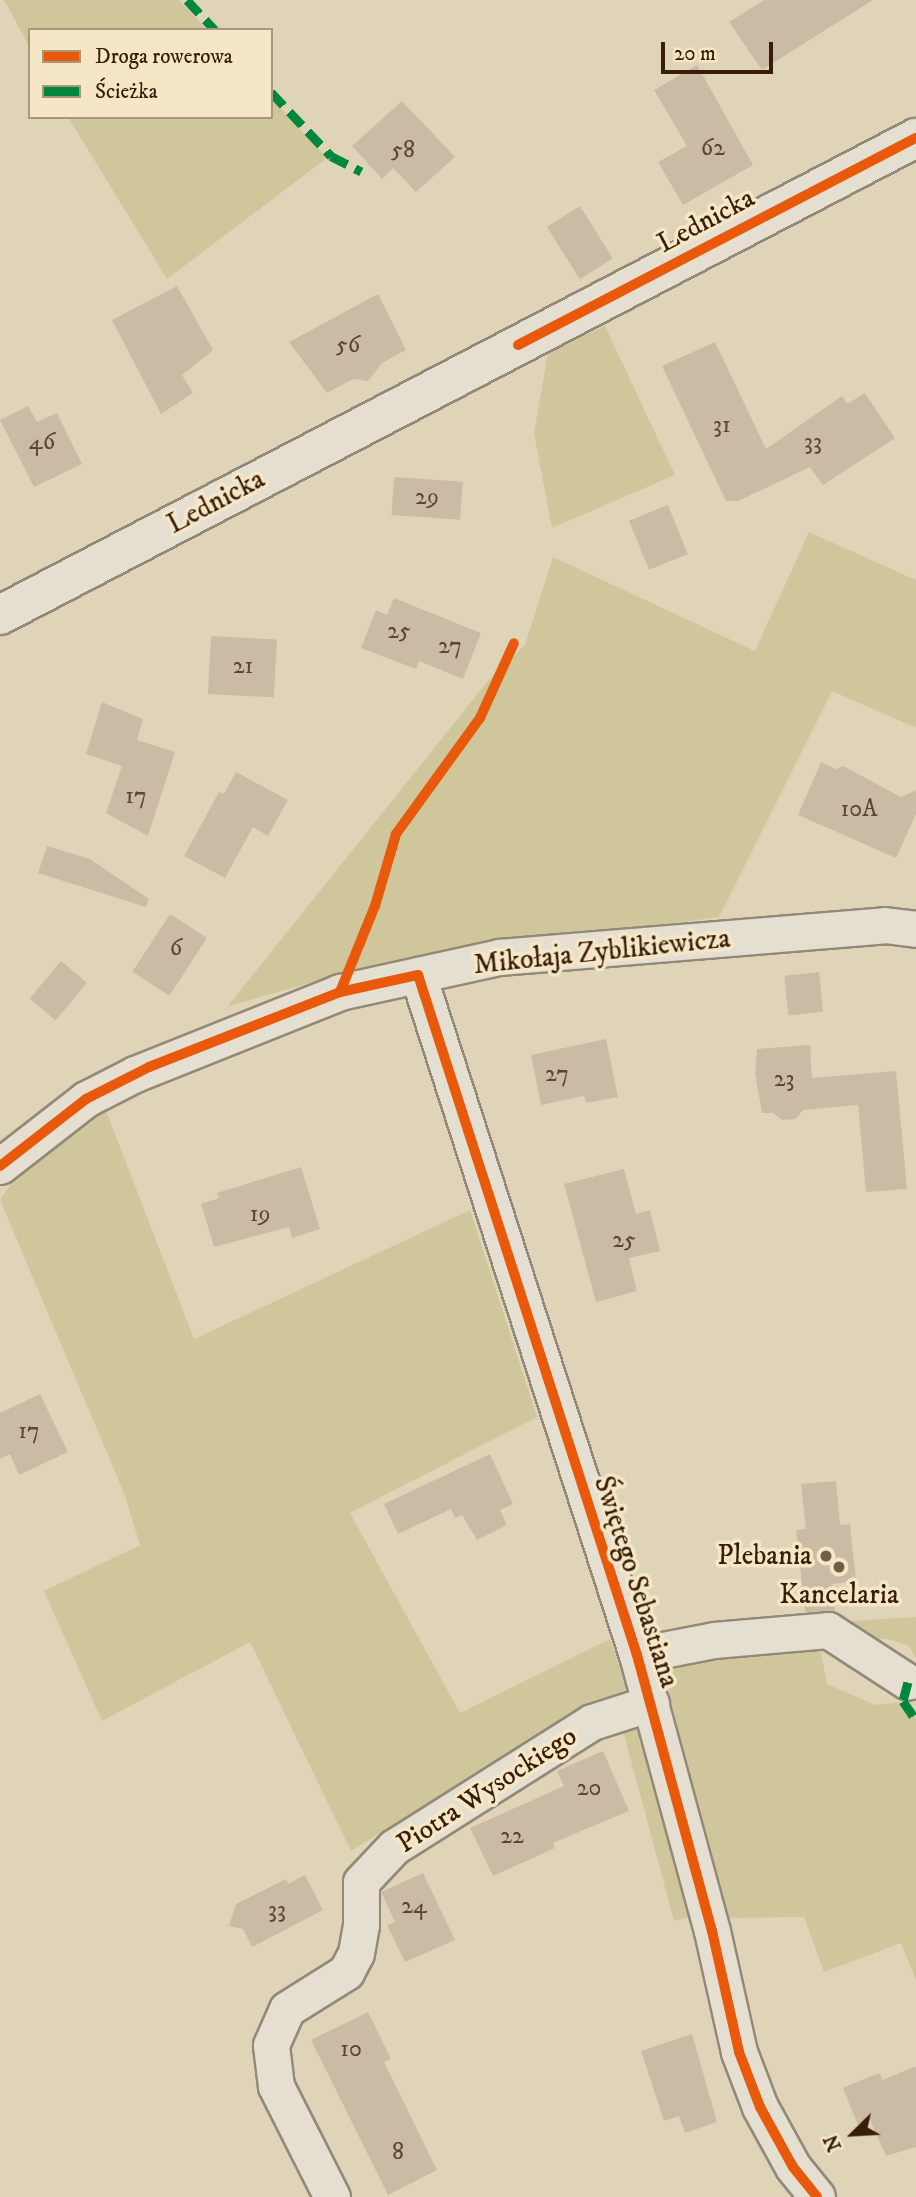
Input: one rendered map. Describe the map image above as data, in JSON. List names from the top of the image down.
{
  "streets": {
    "main road": ["Lednicka"],
    "street": ["Mikołaja Zyblikiewicza", "Świętego Sebastiana", "Piotra Wysockiego"]
  },
  "crossings": [
    ["Mikołaja Zyblikiewicza", "Świętego Sebastiana"],
    ["Świętego Sebastiana", "Piotra Wysockiego"]
  ],
  "places": ["Plebania", "Kancelaria"],
  "house_numbers": [
    "62",
    "58",
    "56",
    "31",
    "46",
    "33",
    "29",
    "25",
    "27",
    "21",
    "17",
    "10A",
    "6",
    "27",
    "23",
    "19",
    "25",
    "17",
    "20",
    "22",
    "24",
    "33",
    "10",
    "8"
  ],
  "legend": ["Droga rowerowa", "Ścieżka"],
  "scale_bar": "20 m",
  "north": "bottom left"
}
